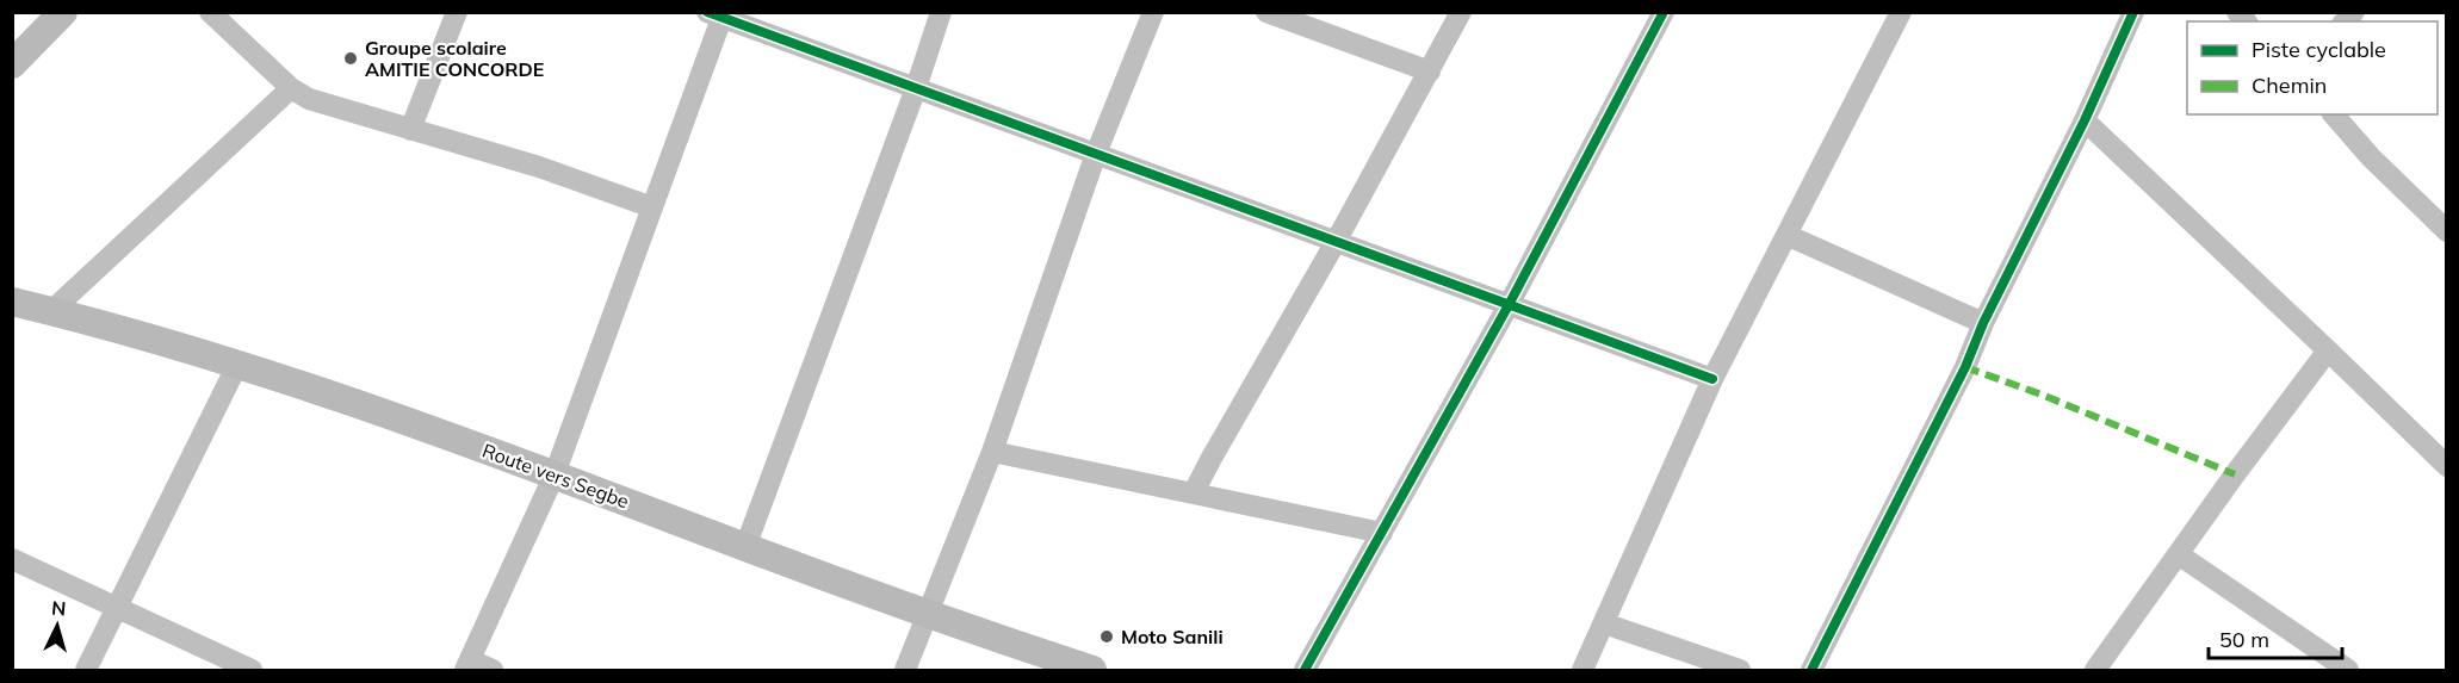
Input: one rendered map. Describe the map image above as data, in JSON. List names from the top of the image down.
{
  "streets": {
    "main road": ["Route vers Segbe"]
  },
  "places": ["Groupe scolaire AMITIE CONCORDE", "Moto Sanili"],
  "legend": ["Piste cyclable", "Chemin"],
  "scale_bar": "50 m",
  "north": "top"
}
